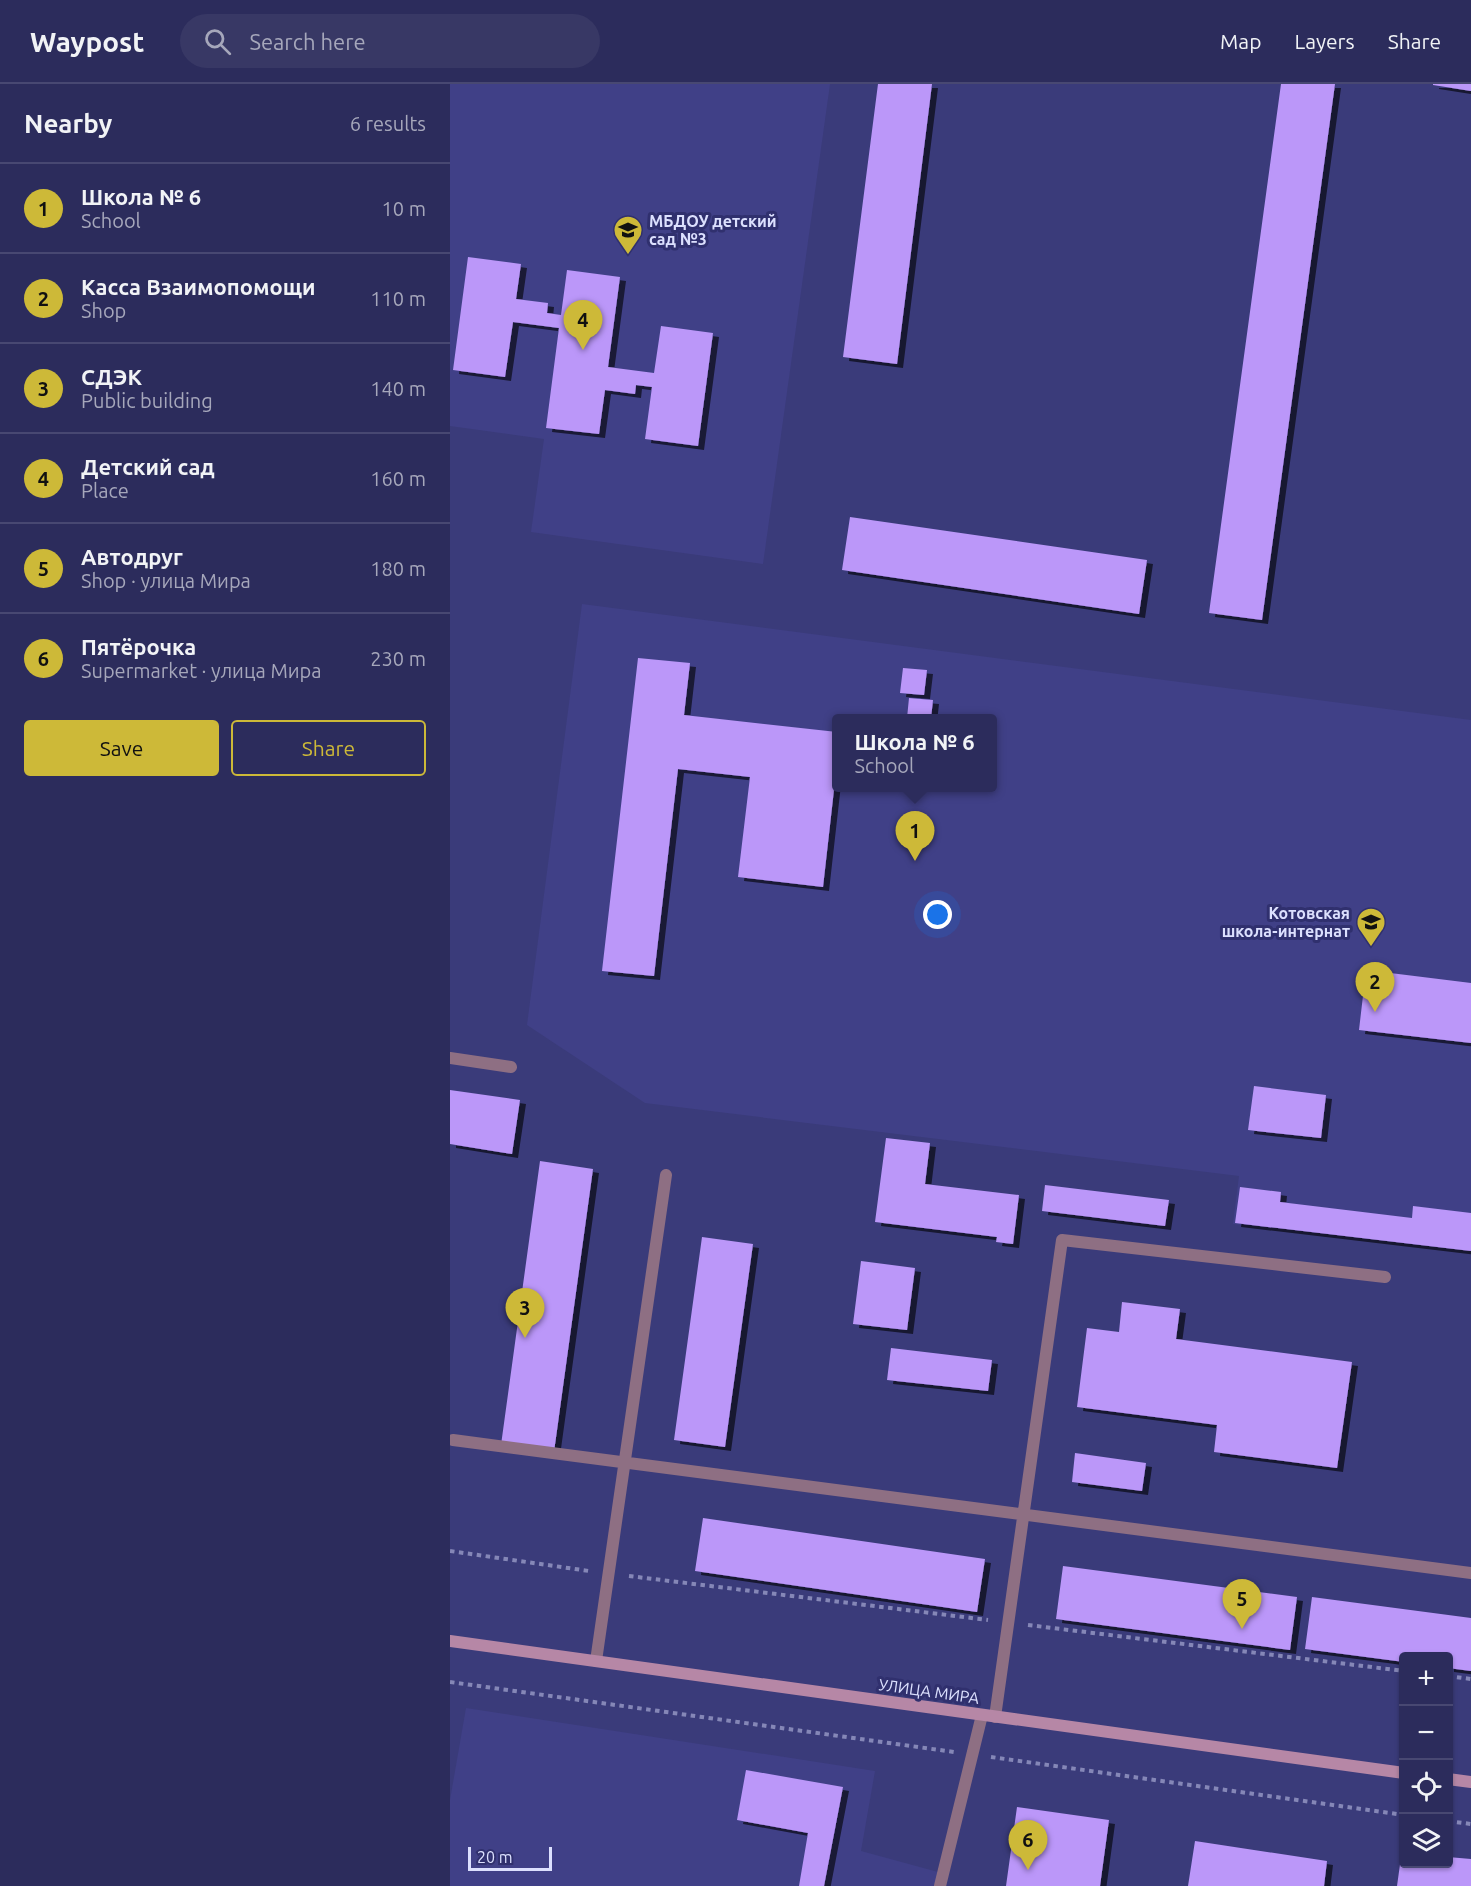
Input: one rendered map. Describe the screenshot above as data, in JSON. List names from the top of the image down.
{
  "streets": {
    "street": ["УЛИЦА МИРА"]
  },
  "places": {
    "school or university": ["МБДОУ детский сад №3", "Котовская школа-интернат"]
  },
  "scale_bar": "20 m",
  "page": {
    "header": "Waypost",
    "search": "Search here",
    "nav": ["Map", "Layers", "Share"],
    "heading": ["Nearby", "6 results"],
    "list": [
      {
        "mark": "1",
        "name": "Школа № 6",
        "note": "School",
        "value": "10 m"
      },
      {
        "mark": "2",
        "name": "Касса Взаимопомощи",
        "note": "Shop",
        "value": "110 m"
      },
      {
        "mark": "3",
        "name": "СДЭК",
        "note": "Public building",
        "value": "140 m"
      },
      {
        "mark": "4",
        "name": "Детский сад",
        "note": "Place",
        "value": "160 m"
      },
      {
        "mark": "5",
        "name": "Автодруг",
        "note": "Shop · улица Мира",
        "value": "180 m"
      },
      {
        "mark": "6",
        "name": "Пятёрочка",
        "note": "Supermarket · улица Мира",
        "value": "230 m"
      }
    ],
    "pins": [
      "4",
      "1",
      "2",
      "3",
      "5",
      "6"
    ],
    "buttons": ["Save", "Share"],
    "popup": ["Школа № 6", "School"],
    "map_buttons": ["+", "−"],
    "scale": "20 m"
  }
}
